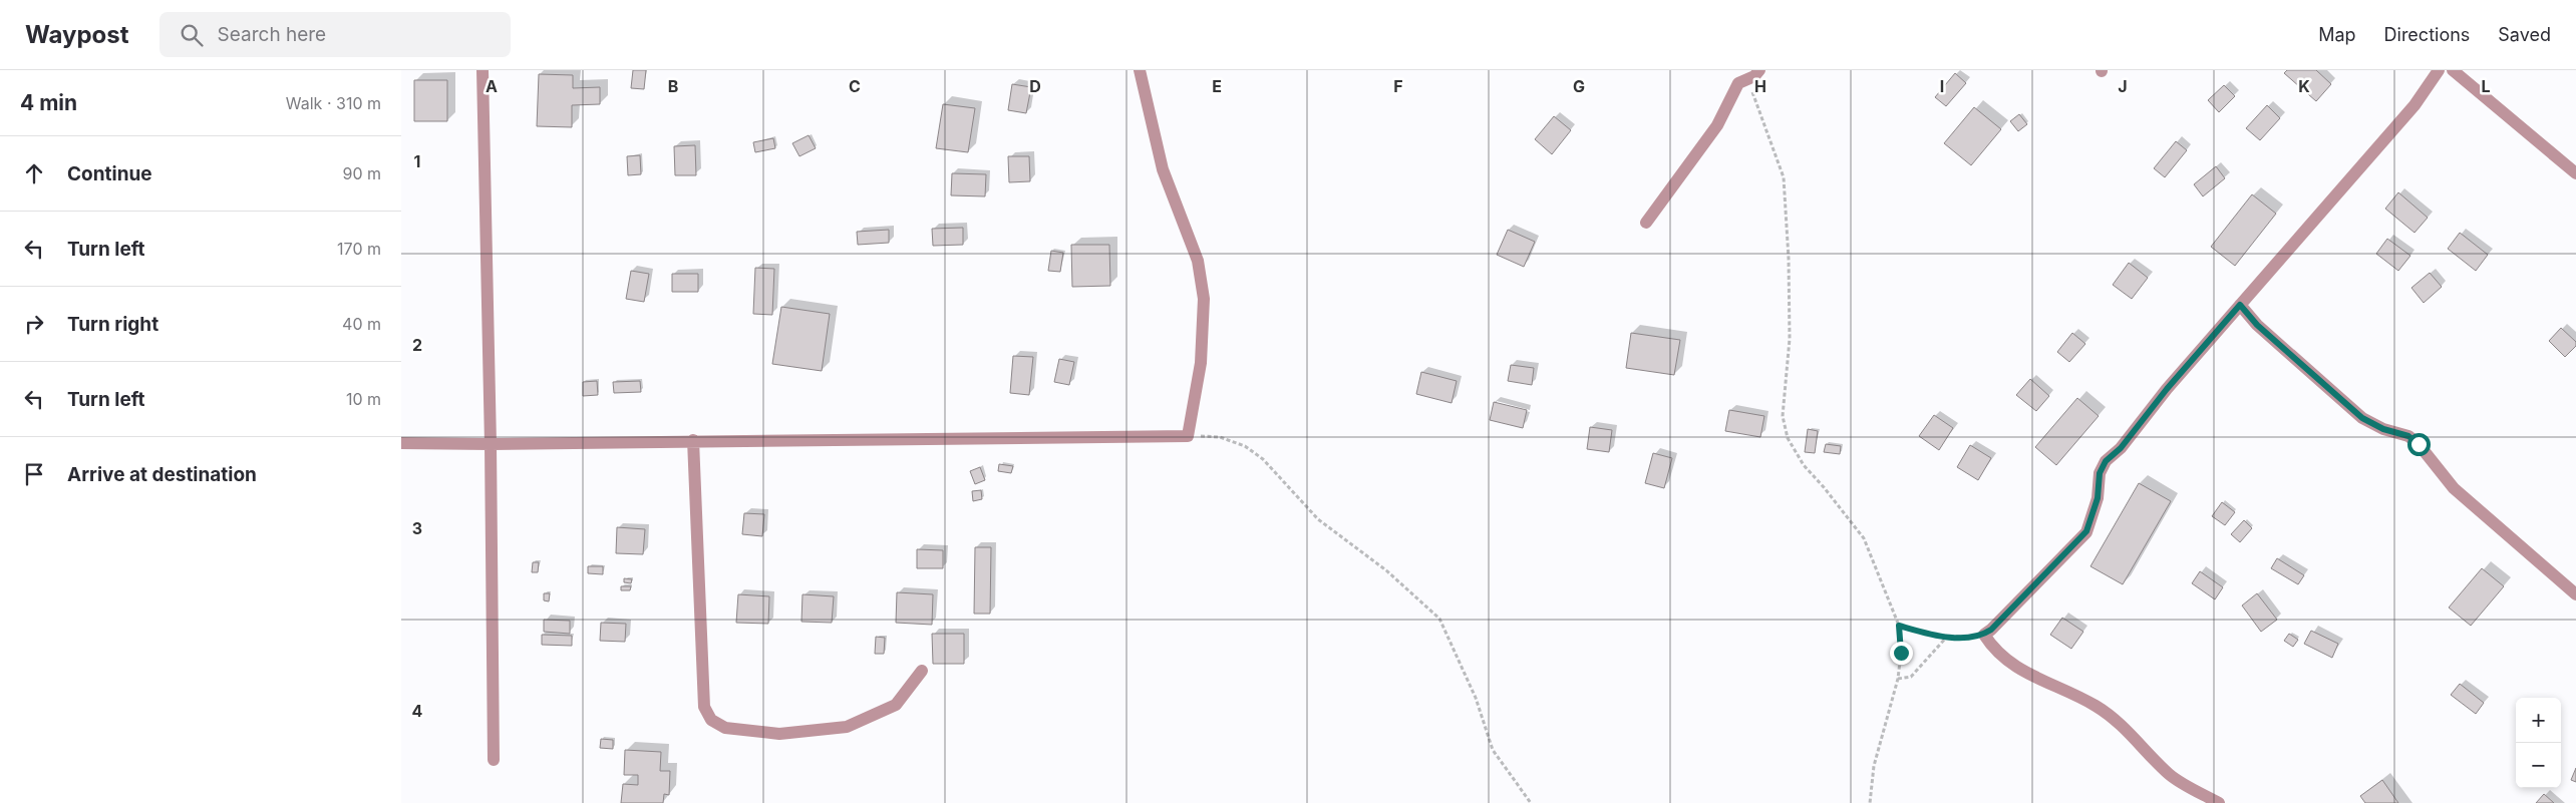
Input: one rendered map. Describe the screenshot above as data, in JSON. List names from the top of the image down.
{
  "page": {
    "header": "Waypost",
    "search": "Search here",
    "nav": ["Map", "Directions", "Saved"],
    "heading": ["4 min", "Walk · 310 m"],
    "list": [
      ["Continue", "90 m"],
      ["Turn left", "170 m"],
      ["Turn right", "40 m"],
      ["Turn left", "10 m"],
      "Arrive at destination"
    ],
    "map_buttons": ["+", "−"]
  },
  "grid": {
    "columns": [
      "A",
      "B",
      "C",
      "D",
      "E",
      "F",
      "G",
      "H",
      "I",
      "J",
      "K",
      "L"
    ],
    "rows": [
      "1",
      "2",
      "3",
      "4"
    ]
  }
}
